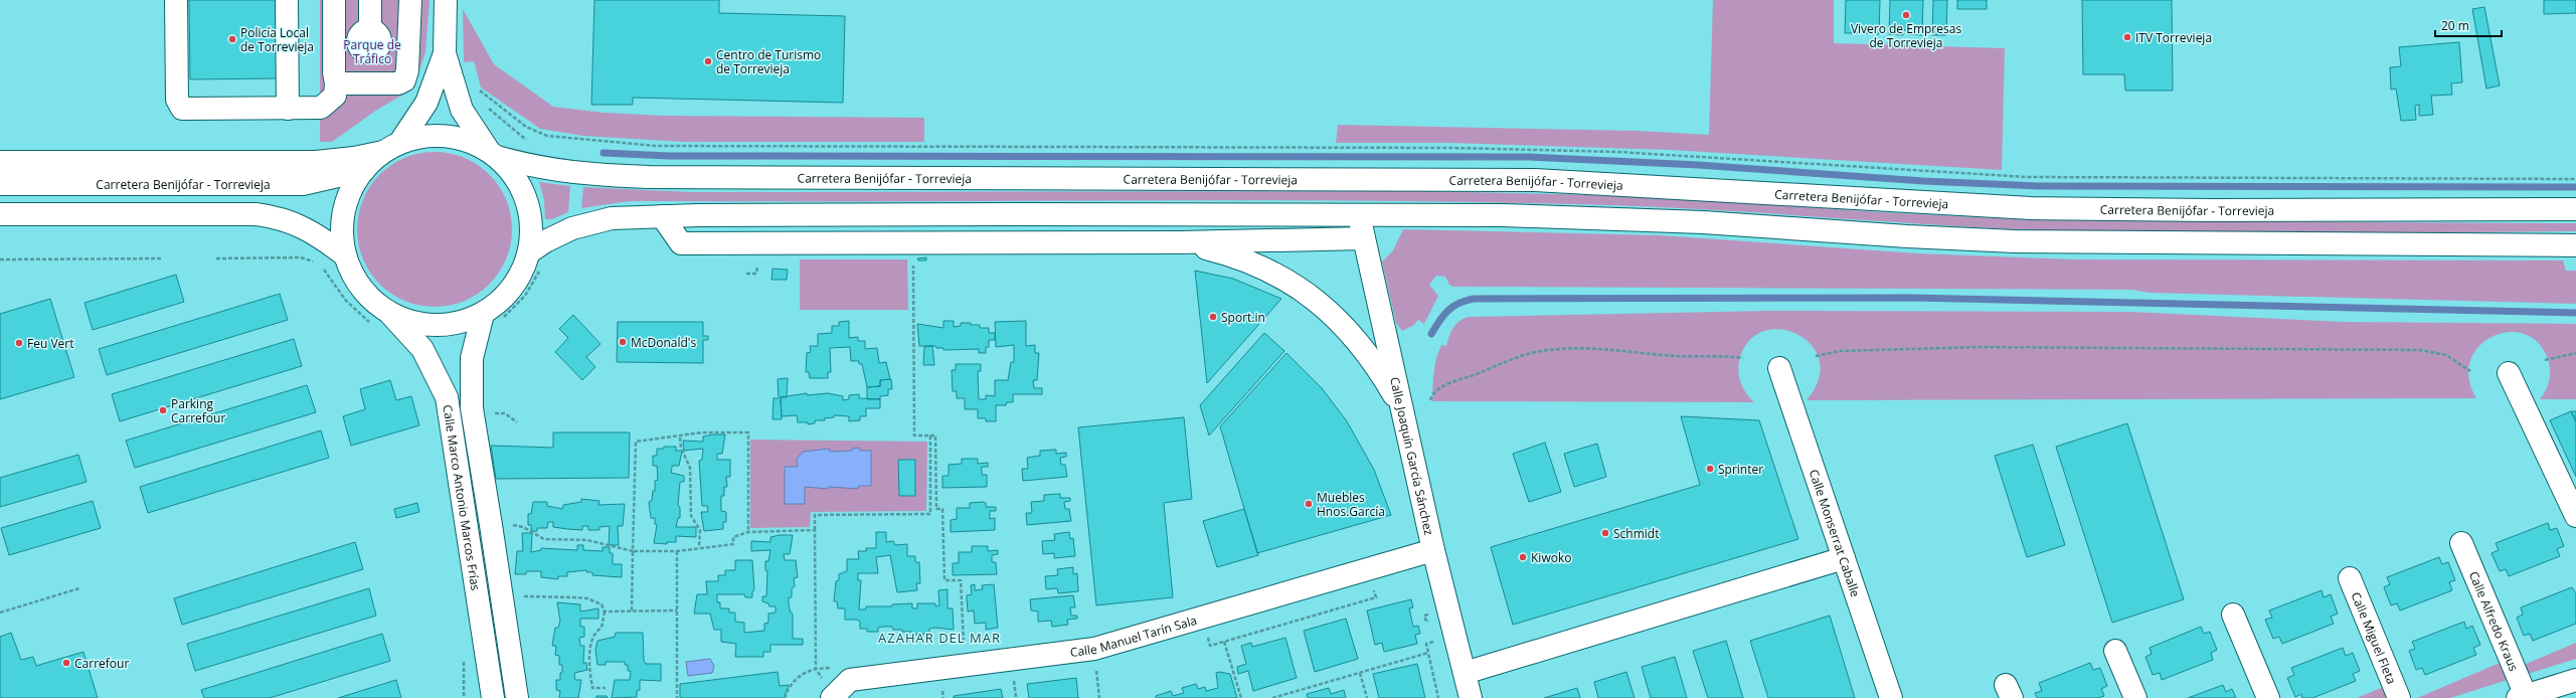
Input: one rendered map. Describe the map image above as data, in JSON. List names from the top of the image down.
{
  "streets": {
    "main road": [
      "Carretera Benijófar - Torrevieja",
      "Calle Joaquín García Sánchez",
      "Calle Marco Antonio Marcos Frías",
      "Calle Monserrat Caballe",
      "Calle Alfredo Kraus",
      "Calle Manuel Tarín Sala",
      "Calle Miguel Fleta"
    ]
  },
  "crossings": [
    ["Calle Joaquín García Sánchez", "Calle Manuel Tarín Sala"]
  ],
  "districts": ["AZAHAR DEL MAR"],
  "parks": ["Parque de Tráfico"],
  "places": [
    "Vivero de Empresas de Torrevieja",
    "ITV Torrevieja",
    "Policía Local de Torrevieja",
    "Centro de Turismo de Torrevieja",
    "Sport.in",
    "McDonald's",
    "Feu Vert",
    "Parking Carrefour",
    "Sprinter",
    "Muebles Hnos.García",
    "Schmidt",
    "Kiwoko",
    "Carrefour"
  ],
  "scale_bar": "20 m"
}
